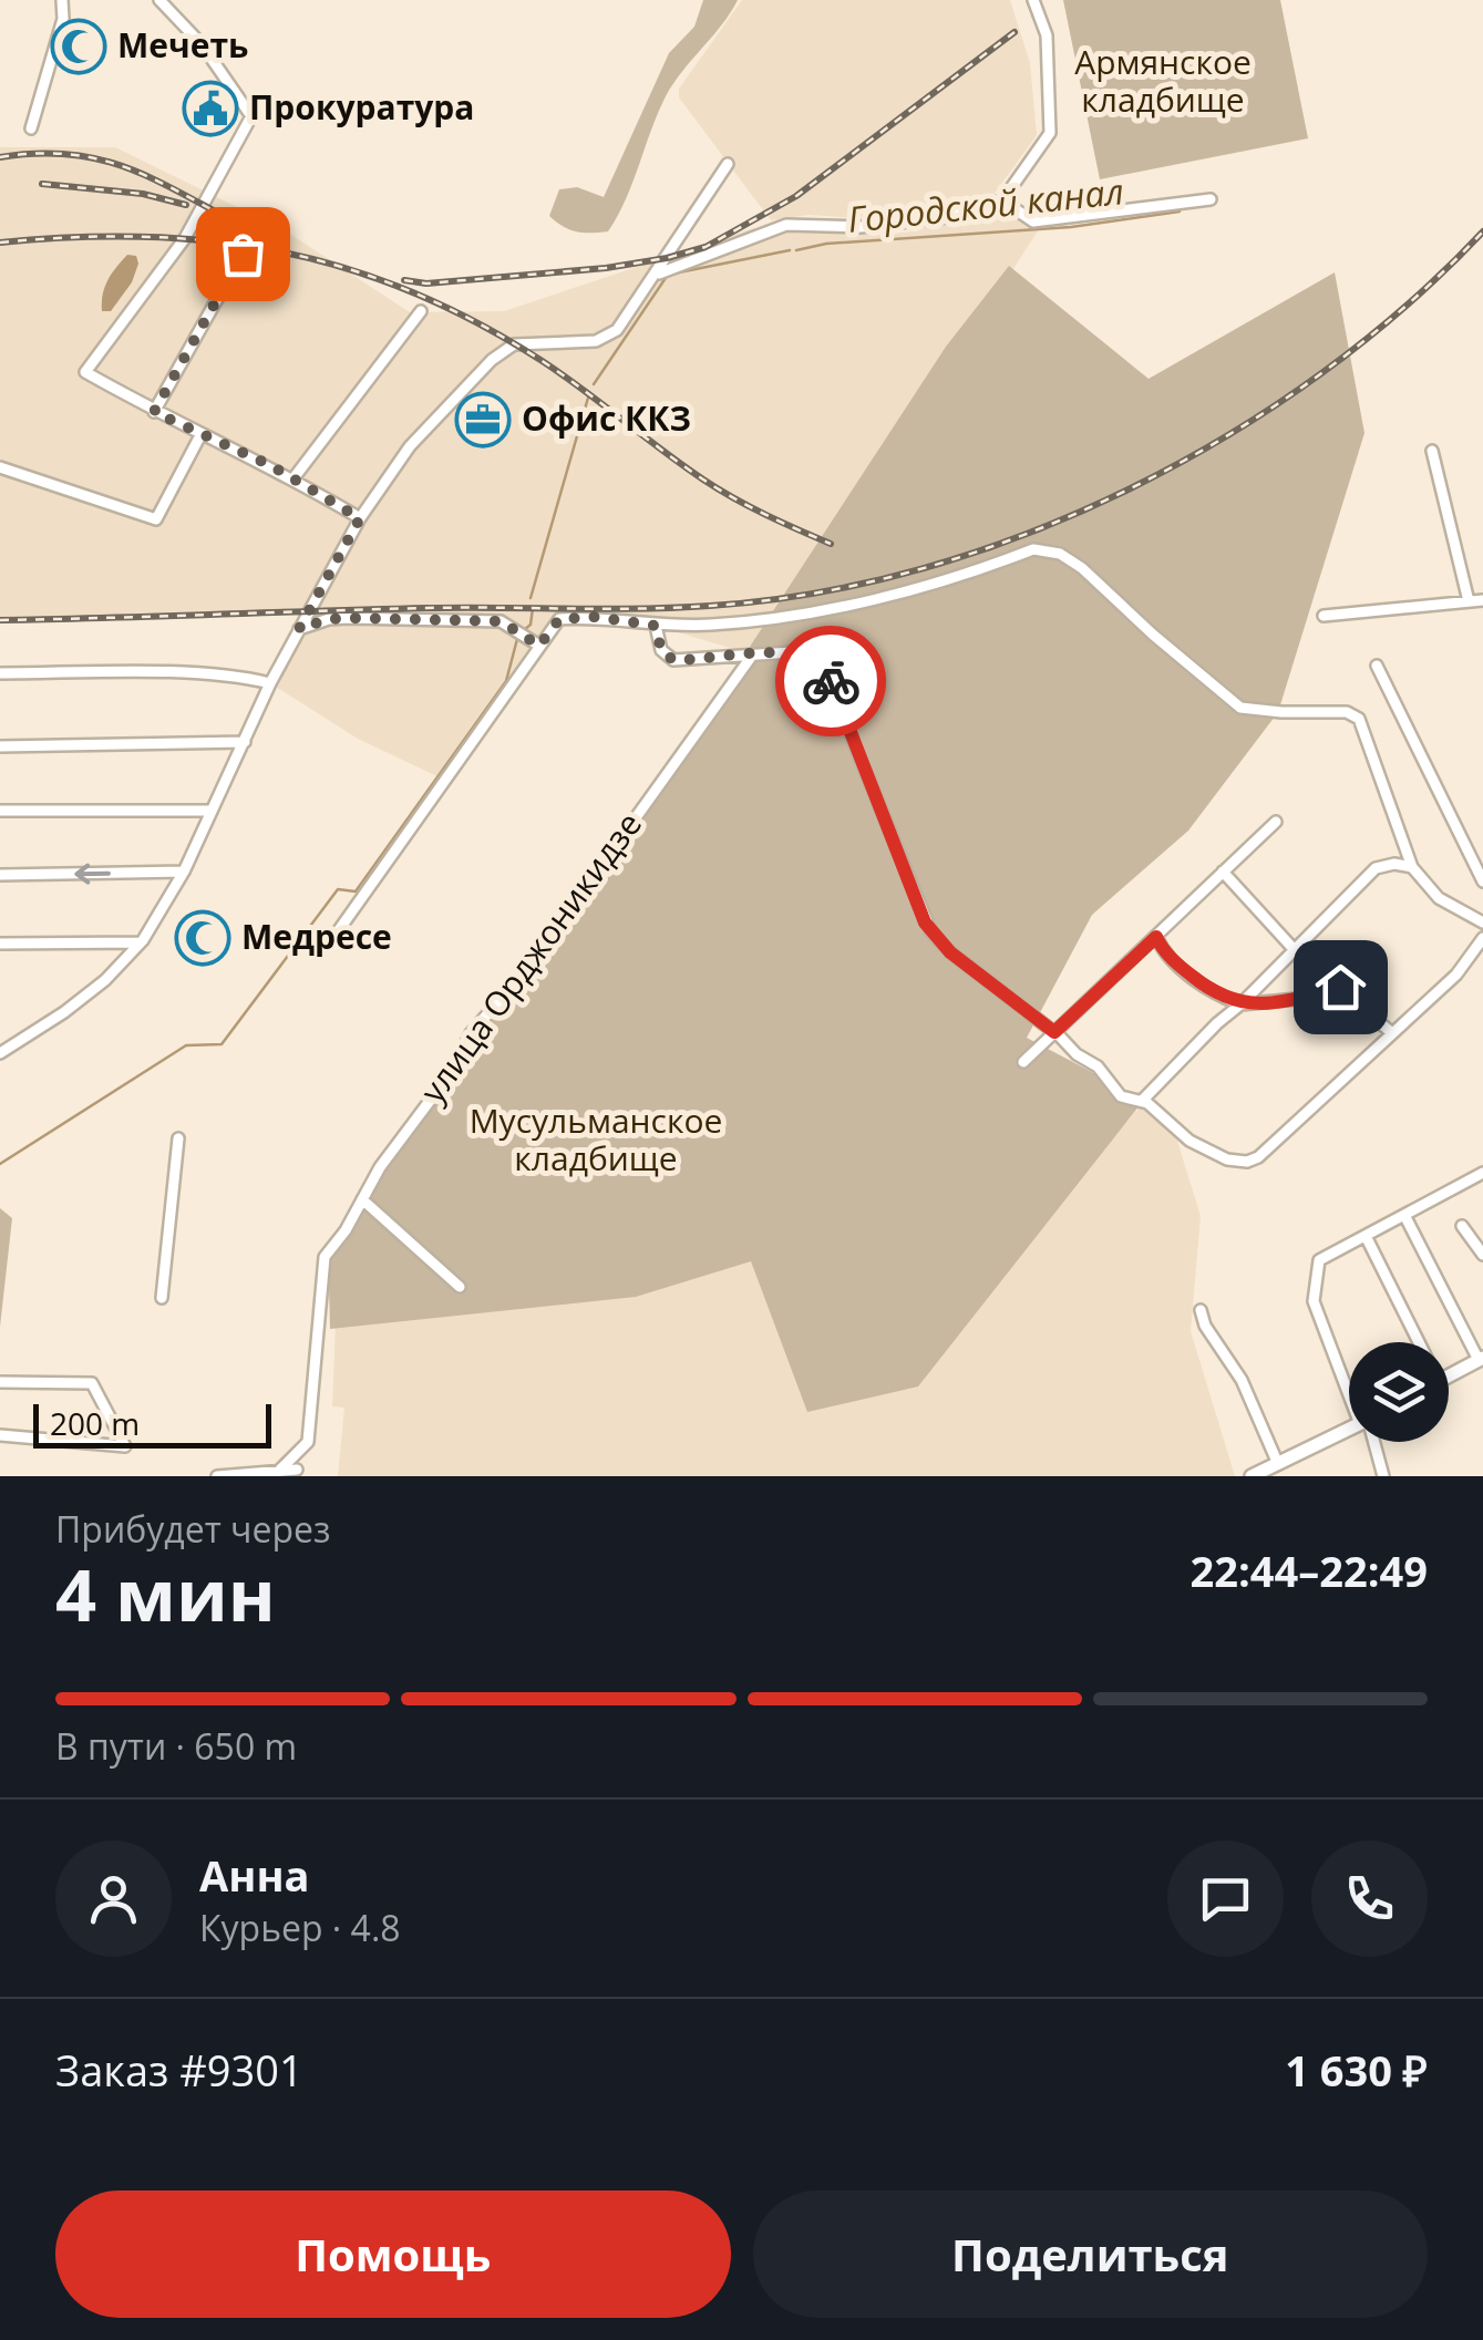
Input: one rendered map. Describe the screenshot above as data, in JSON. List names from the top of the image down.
{
  "streets": {
    "street": ["улица Орджоникидзе"]
  },
  "water": ["Городской канал"],
  "parks": ["Армянское кладбище", "Мусульманское кладбище"],
  "places": {
    "mosque": ["Мечеть", "Медресе"],
    "public building": ["Прокуратура"],
    "office": ["Офис ККЗ"]
  },
  "scale_bar": "200 m",
  "page": {
    "scale": "200 m",
    "heading": ["4 мин", "Прибудет через", "22:44–22:49"],
    "panel": [
      "Анна",
      "Курьер · 4.8",
      "Заказ #9301",
      "1 630 ₽"
    ],
    "bar": "В пути · 650 m",
    "buttons": ["Помощь", "Поделиться"]
  }
}
